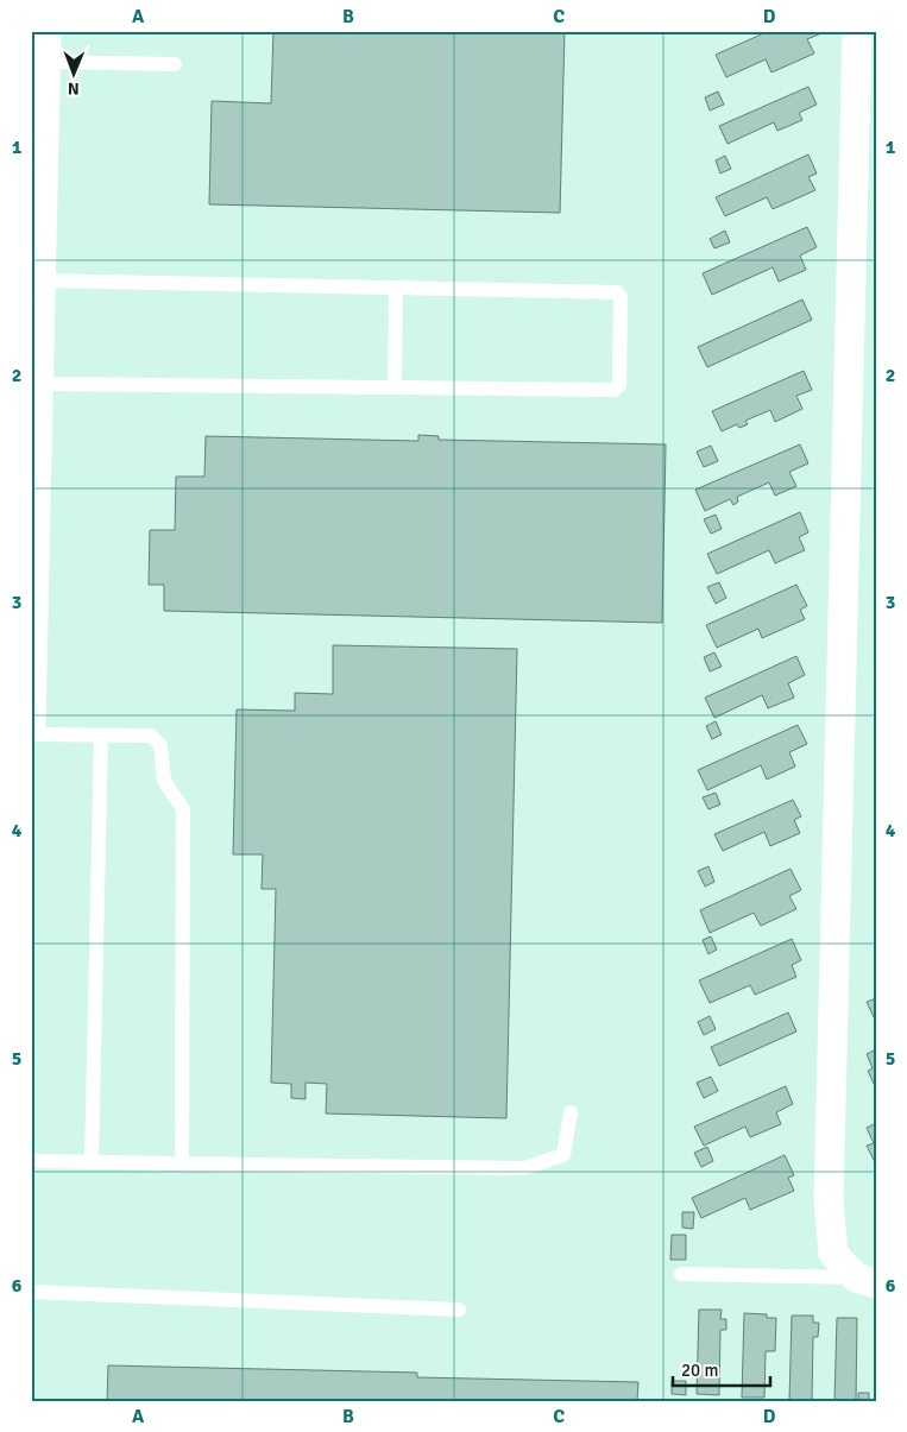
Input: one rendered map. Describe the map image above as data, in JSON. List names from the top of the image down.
{
  "scale_bar": "20 m",
  "north": "bottom",
  "grid": {
    "columns": [
      "A",
      "B",
      "C",
      "D"
    ],
    "rows": [
      "1",
      "2",
      "3",
      "4",
      "5",
      "6"
    ]
  }
}
